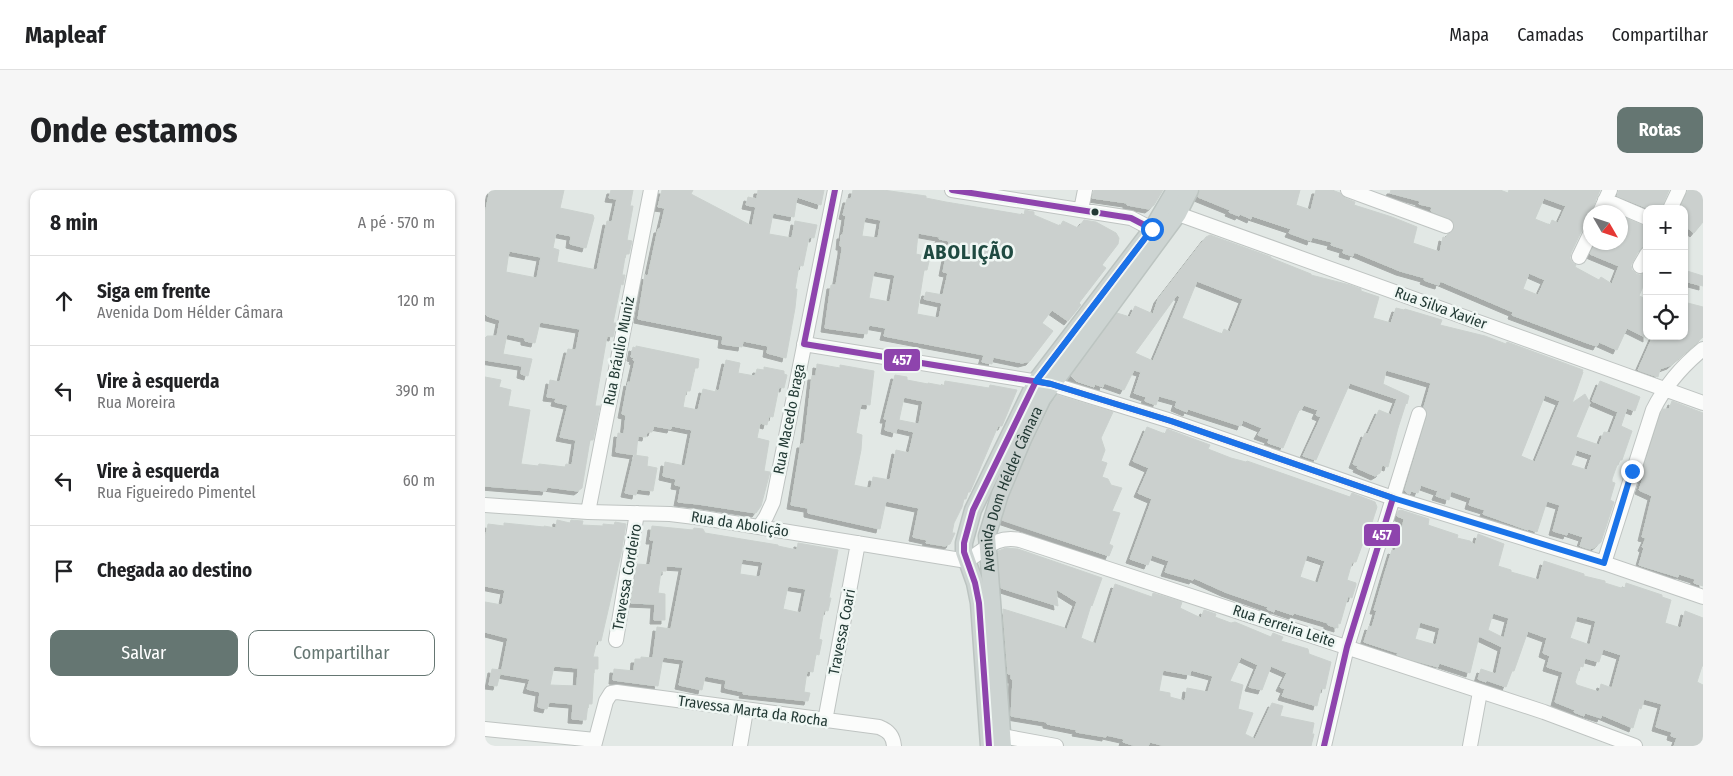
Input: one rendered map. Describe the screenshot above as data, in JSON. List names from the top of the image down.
{
  "streets": {
    "main road": ["Avenida Dom Hélder Câmara"],
    "street": [
      "Rua Silva Xavier",
      "Rua Bráulio Muniz",
      "Rua Macedo Braga",
      "Rua da Abolição",
      "Travessa Cordeiro",
      "Rua Ferreira Leite",
      "Travessa Coari",
      "Travessa Marta da Rocha"
    ]
  },
  "crossings": [
    ["Rua Silva Xavier", "Avenida Dom Hélder Câmara"],
    ["Rua Bráulio Muniz", "Rua da Abolição"],
    ["Rua Macedo Braga", "Rua da Abolição"],
    ["Avenida Dom Hélder Câmara", "Rua da Abolição"],
    ["Avenida Dom Hélder Câmara", "Rua Ferreira Leite"],
    ["Rua da Abolição", "Travessa Cordeiro"],
    ["Rua da Abolição", "Travessa Coari"],
    ["Travessa Coari", "Travessa Marta da Rocha"]
  ],
  "districts": ["ABOLIÇÃO"],
  "lines": ["transit line 457"],
  "north": "bottom right",
  "page": {
    "header": "Mapleaf",
    "nav": ["Mapa", "Camadas", "Compartilhar"],
    "buttons": [
      "Rotas",
      ["Salvar", "Compartilhar"]
    ],
    "title": "Onde estamos",
    "heading": ["8 min", "A pé · 570 m"],
    "map_buttons": ["+", "−"],
    "list": [
      ["Siga em frente", "Avenida Dom Hélder Câmara", "120 m"],
      ["Vire à esquerda", "Rua Moreira", "390 m"],
      ["Vire à esquerda", "Rua Figueiredo Pimentel", "60 m"],
      "Chegada ao destino"
    ]
  }
}
